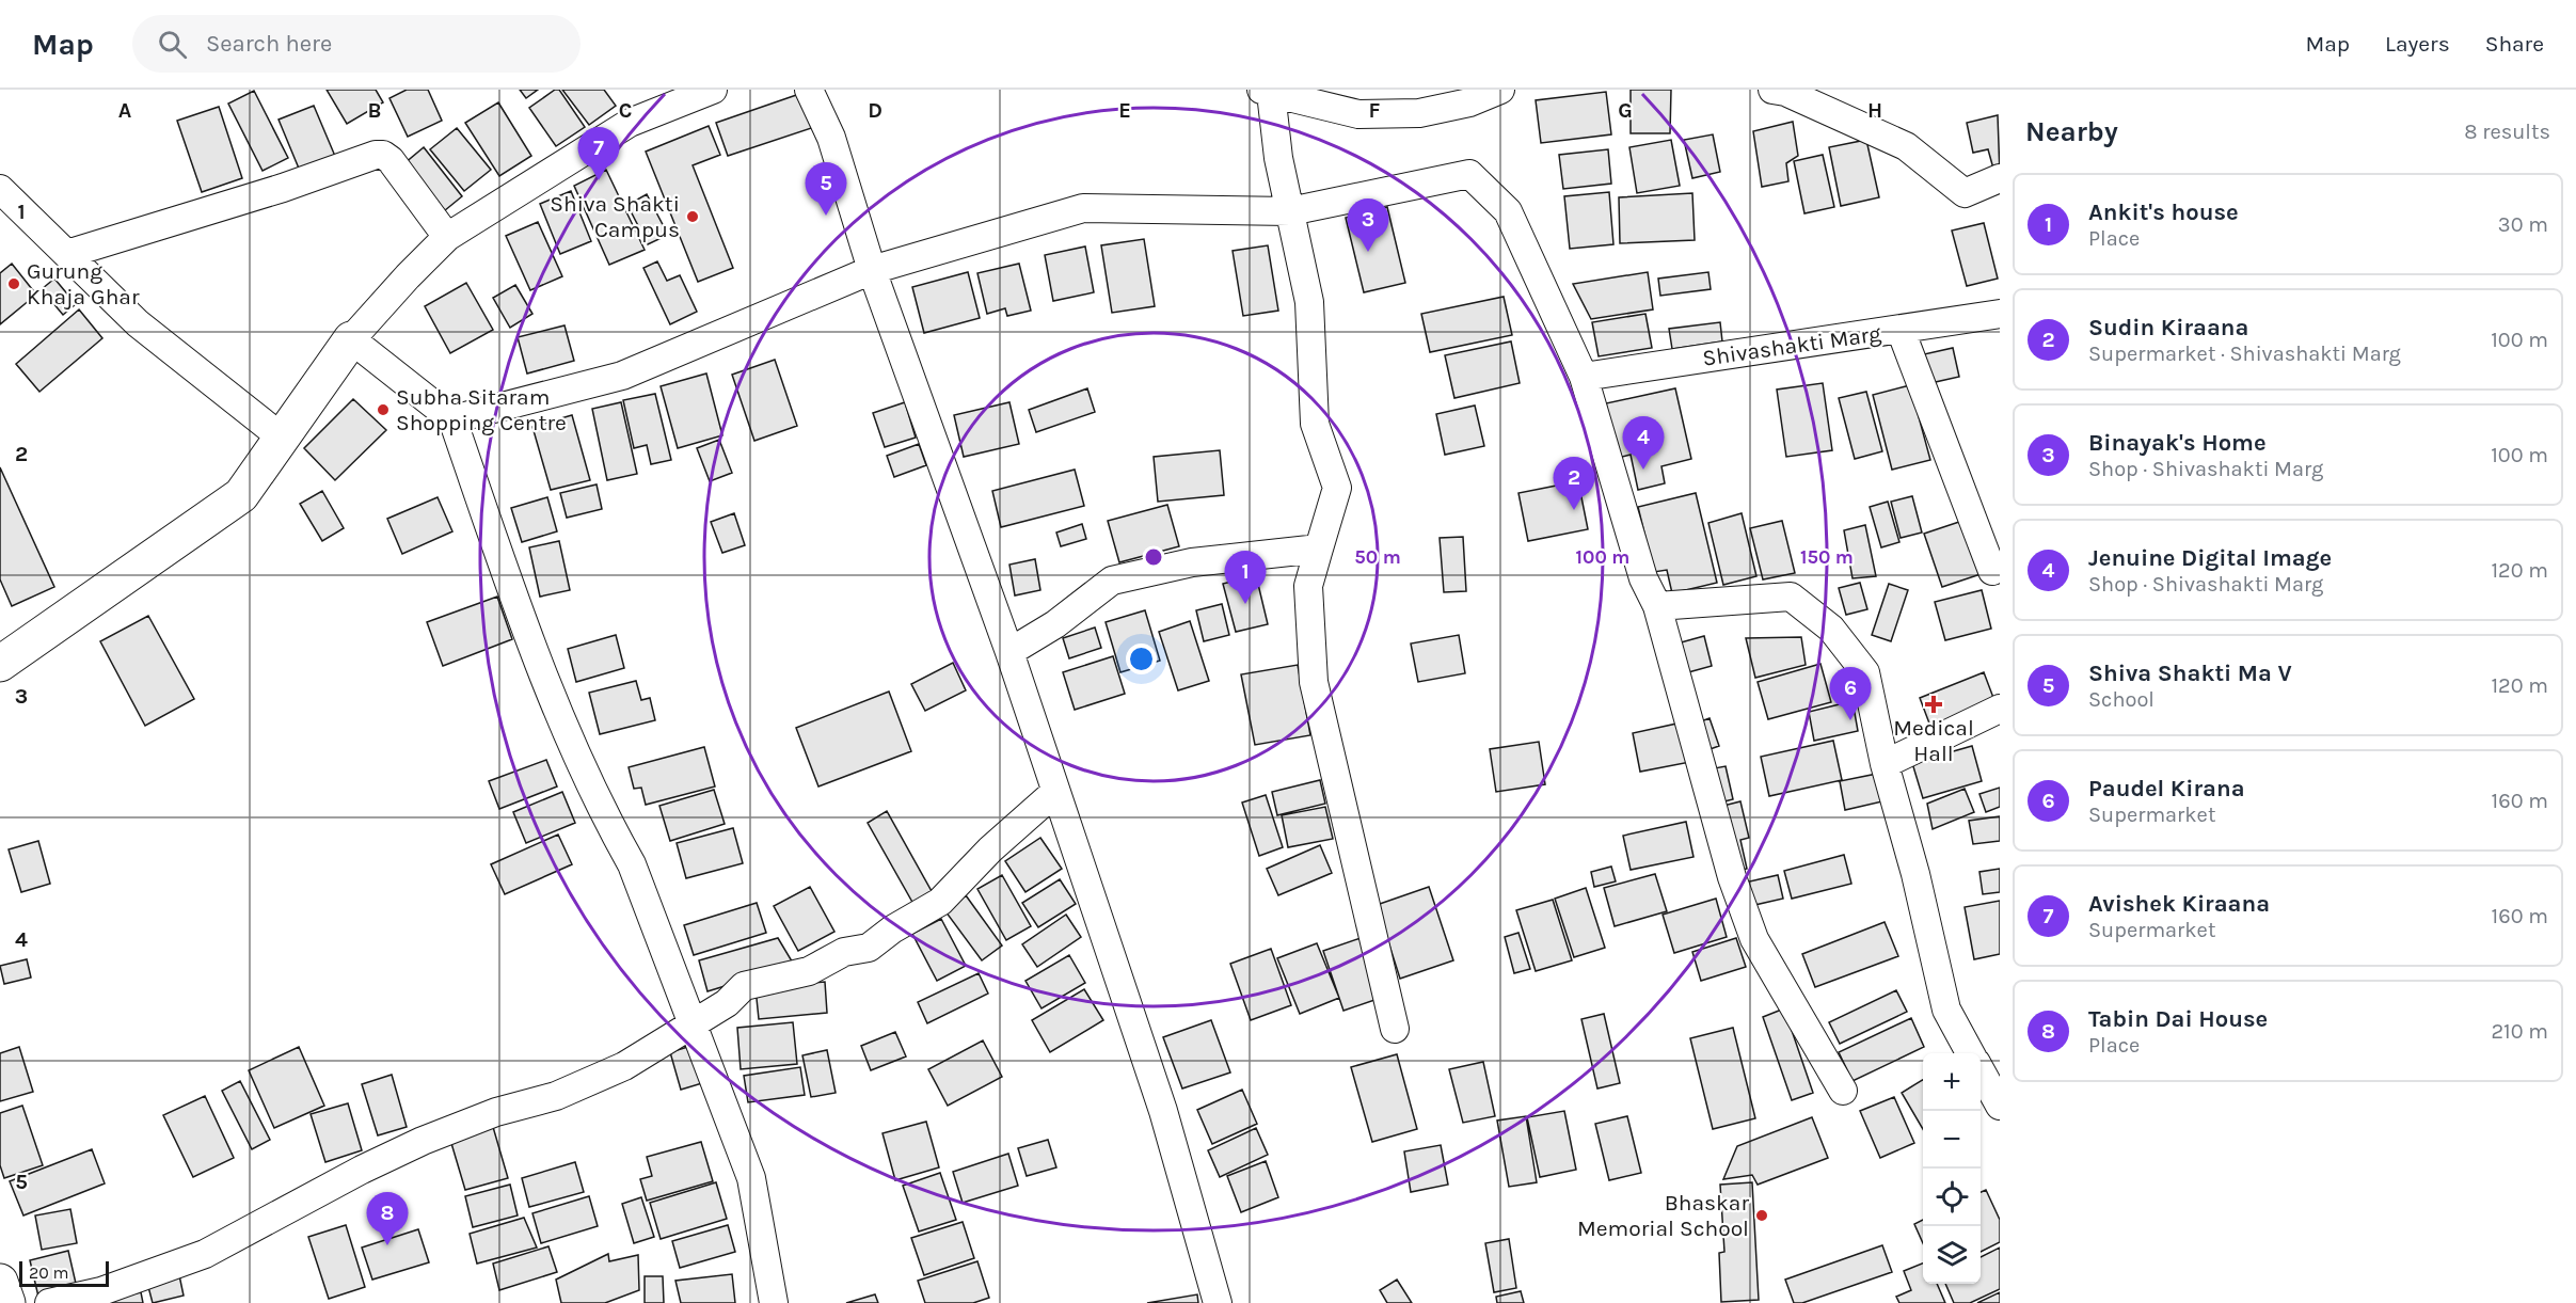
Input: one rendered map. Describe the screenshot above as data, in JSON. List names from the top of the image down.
{
  "streets": {
    "street": ["Shivashakti Marg"]
  },
  "places": {
    "other": [
      "Shiva Shakti Campus",
      "Gurung Khaja Ghar",
      "Subha Sitaram Shopping Centre",
      "Bhaskar Memorial School"
    ],
    "health": ["Medical Hall"]
  },
  "scale_bar": "20 m",
  "page": {
    "header": "Map",
    "search": "Search here",
    "nav": ["Map", "Layers", "Share"],
    "heading": ["Nearby", "8 results"],
    "pins": [
      "7",
      "5",
      "3",
      "4",
      "2",
      "1",
      "6",
      "8"
    ],
    "list": [
      {
        "mark": "1",
        "name": "Ankit's house",
        "note": "Place",
        "value": "30 m"
      },
      {
        "mark": "2",
        "name": "Sudin Kiraana",
        "note": "Supermarket · Shivashakti Marg",
        "value": "100 m"
      },
      {
        "mark": "3",
        "name": "Binayak's Home",
        "note": "Shop · Shivashakti Marg",
        "value": "100 m"
      },
      {
        "mark": "4",
        "name": "Jenuine Digital Image",
        "note": "Shop · Shivashakti Marg",
        "value": "120 m"
      },
      {
        "mark": "5",
        "name": "Shiva Shakti Ma V",
        "note": "School",
        "value": "120 m"
      },
      {
        "mark": "6",
        "name": "Paudel Kirana",
        "note": "Supermarket",
        "value": "160 m"
      },
      {
        "mark": "7",
        "name": "Avishek Kiraana",
        "note": "Supermarket",
        "value": "160 m"
      },
      {
        "mark": "8",
        "name": "Tabin Dai House",
        "note": "Place",
        "value": "210 m"
      }
    ],
    "map_buttons": ["+", "−"],
    "scale": "20 m"
  },
  "grid": {
    "columns": [
      "A",
      "B",
      "C",
      "D",
      "E",
      "F",
      "G",
      "H"
    ],
    "rows": [
      "1",
      "2",
      "3",
      "4",
      "5"
    ]
  },
  "rings": ["50 m", "100 m", "150 m"]
}
